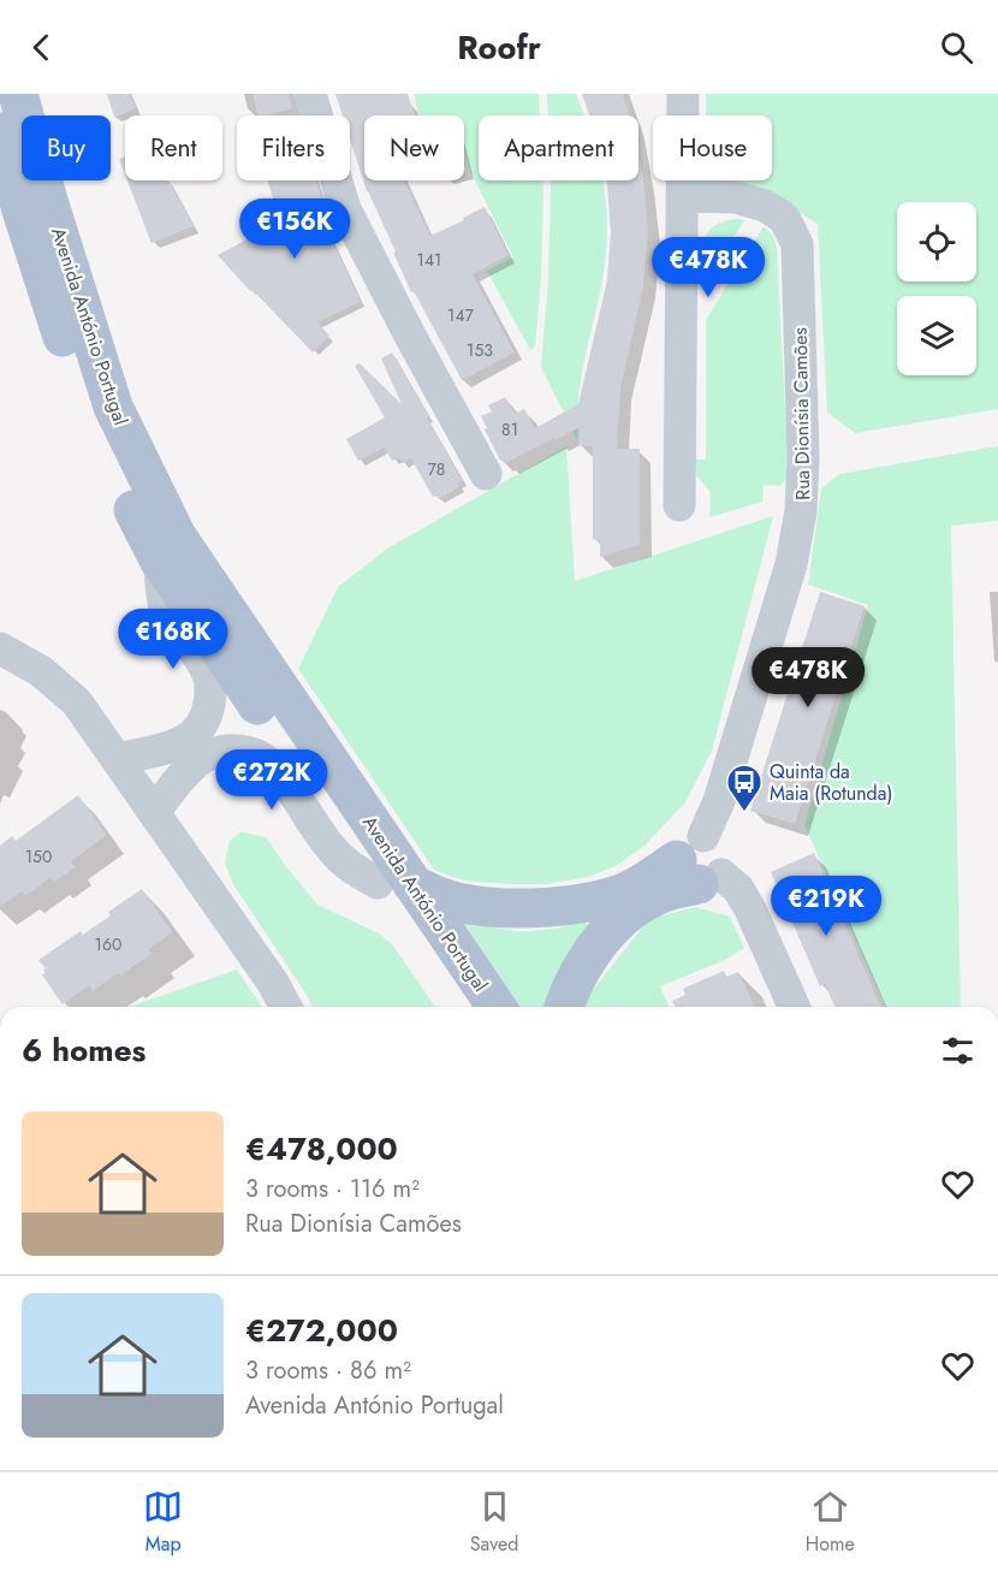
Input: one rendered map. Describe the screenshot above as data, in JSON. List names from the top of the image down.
{
  "streets": {
    "main road": ["Avenida António Portugal"],
    "street": ["Rua Dionísia Camões"]
  },
  "places": {
    "bus stop": ["Quinta da Maia (Rotunda)"]
  },
  "house_numbers": [
    "141",
    "147",
    "153",
    "81",
    "78",
    "150",
    "160"
  ],
  "page": {
    "header": "Roofr",
    "chip": [
      "Buy",
      "Rent",
      "Filters",
      "New",
      "Apartment",
      "House"
    ],
    "price": [
      "€156K",
      "€478K",
      "€168K",
      "€478K",
      "€272K",
      "€219K"
    ],
    "heading": "6 homes",
    "list": [
      {
        "name": "€478,000",
        "note": "3 rooms · 116 m² · Rua Dionísia Camões"
      },
      {
        "name": "€272,000",
        "note": "3 rooms · 86 m² · Avenida António Portugal"
      }
    ],
    "tabs": ["Map", "Saved", "Home"]
  }
}
